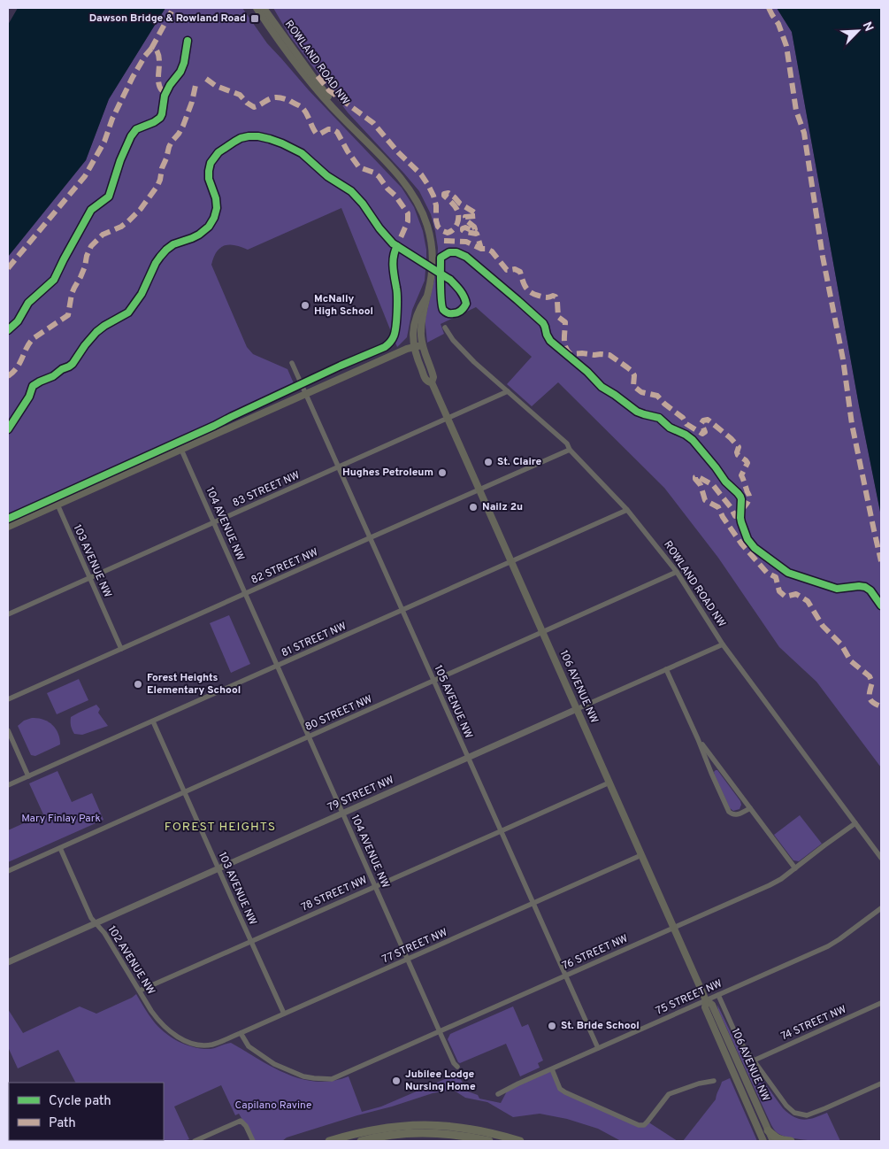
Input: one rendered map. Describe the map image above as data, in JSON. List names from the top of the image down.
{
  "streets": {
    "main road": ["ROWLAND ROAD NW", "106 AVENUE NW"],
    "street": [
      "83 STREET NW",
      "104 AVENUE NW",
      "103 AVENUE NW",
      "82 STREET NW",
      "81 STREET NW",
      "105 AVENUE NW",
      "80 STREET NW",
      "79 STREET NW",
      "78 STREET NW",
      "77 STREET NW",
      "76 STREET NW",
      "102 AVENUE NW",
      "75 STREET NW",
      "74 STREET NW"
    ]
  },
  "crossings": [
    ["ROWLAND ROAD NW", "83 STREET NW"],
    ["ROWLAND ROAD NW", "82 STREET NW"],
    ["ROWLAND ROAD NW", "81 STREET NW"],
    ["ROWLAND ROAD NW", "106 AVENUE NW"],
    ["ROWLAND ROAD NW", "80 STREET NW"],
    ["ROWLAND ROAD NW", "79 STREET NW"],
    ["ROWLAND ROAD NW", "76 STREET NW"],
    ["83 STREET NW", "104 AVENUE NW"],
    ["83 STREET NW", "103 AVENUE NW"],
    ["83 STREET NW", "106 AVENUE NW"],
    ["83 STREET NW", "105 AVENUE NW"],
    ["104 AVENUE NW", "82 STREET NW"],
    ["104 AVENUE NW", "81 STREET NW"],
    ["104 AVENUE NW", "80 STREET NW"],
    ["104 AVENUE NW", "79 STREET NW"],
    ["104 AVENUE NW", "78 STREET NW"],
    ["104 AVENUE NW", "77 STREET NW"],
    ["104 AVENUE NW", "76 STREET NW"],
    ["103 AVENUE NW", "82 STREET NW"],
    ["103 AVENUE NW", "81 STREET NW"],
    ["103 AVENUE NW", "80 STREET NW"],
    ["103 AVENUE NW", "79 STREET NW"],
    ["103 AVENUE NW", "78 STREET NW"],
    ["103 AVENUE NW", "77 STREET NW"],
    ["82 STREET NW", "106 AVENUE NW"],
    ["82 STREET NW", "105 AVENUE NW"],
    ["81 STREET NW", "106 AVENUE NW"],
    ["81 STREET NW", "105 AVENUE NW"],
    ["106 AVENUE NW", "80 STREET NW"],
    ["106 AVENUE NW", "79 STREET NW"],
    ["106 AVENUE NW", "78 STREET NW"],
    ["106 AVENUE NW", "77 STREET NW"],
    ["106 AVENUE NW", "76 STREET NW"],
    ["106 AVENUE NW", "75 STREET NW"],
    ["106 AVENUE NW", "74 STREET NW"],
    ["105 AVENUE NW", "80 STREET NW"],
    ["105 AVENUE NW", "79 STREET NW"],
    ["105 AVENUE NW", "78 STREET NW"],
    ["105 AVENUE NW", "77 STREET NW"],
    ["105 AVENUE NW", "76 STREET NW"],
    ["105 AVENUE NW", "75 STREET NW"],
    ["80 STREET NW", "102 AVENUE NW"],
    ["79 STREET NW", "102 AVENUE NW"],
    ["78 STREET NW", "102 AVENUE NW"],
    ["77 STREET NW", "76 STREET NW"],
    ["77 STREET NW", "102 AVENUE NW"]
  ],
  "districts": ["FOREST HEIGHTS"],
  "parks": ["Mary Finlay Park", "Capilano Ravine"],
  "places": {
    "transit": ["Dawson Bridge & Rowland Road"],
    "other": [
      "McNally High School",
      "St. Claire",
      "Hughes Petroleum",
      "Nailz 2u",
      "Forest Heights Elementary School",
      "St. Bride School",
      "Jubilee Lodge Nursing Home"
    ]
  },
  "legend": ["Cycle path", "Path"],
  "north": "top right"
}
